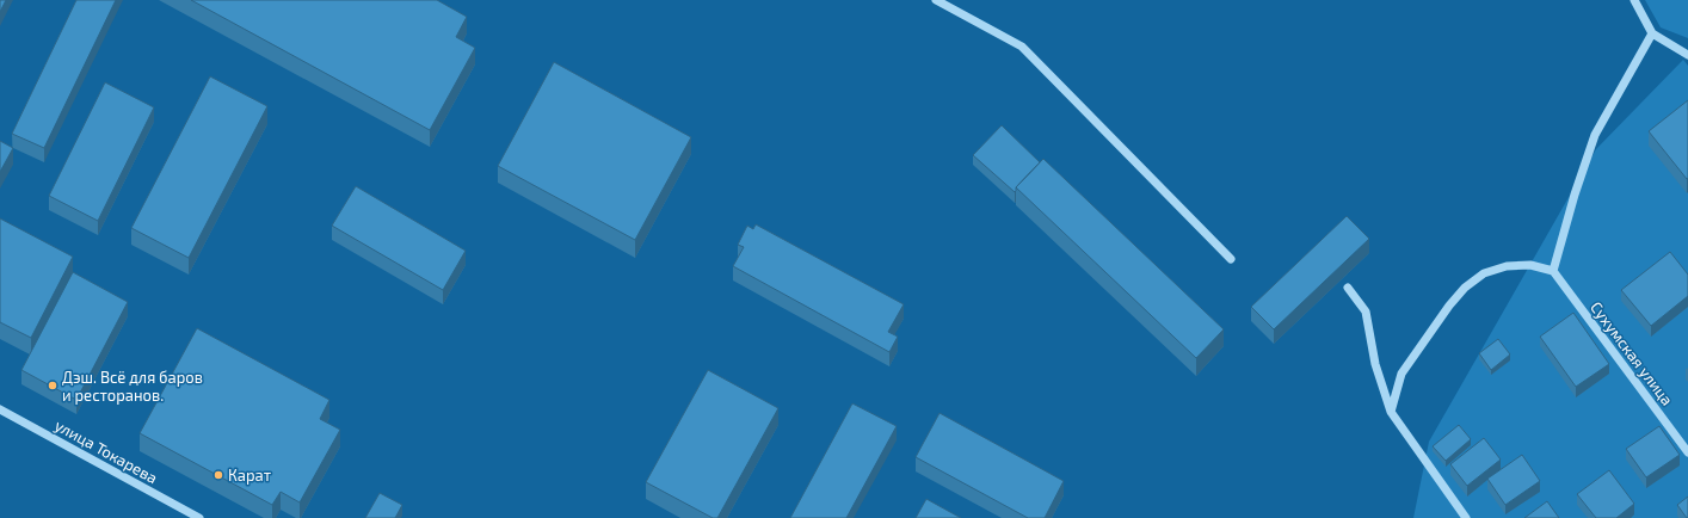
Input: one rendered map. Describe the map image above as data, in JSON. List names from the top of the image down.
{
  "streets": {
    "street": ["Сухумская улица", "улица Токарева"]
  },
  "places": ["Дэш. Всё для баров и ресторанов.", "Карат"]
}
